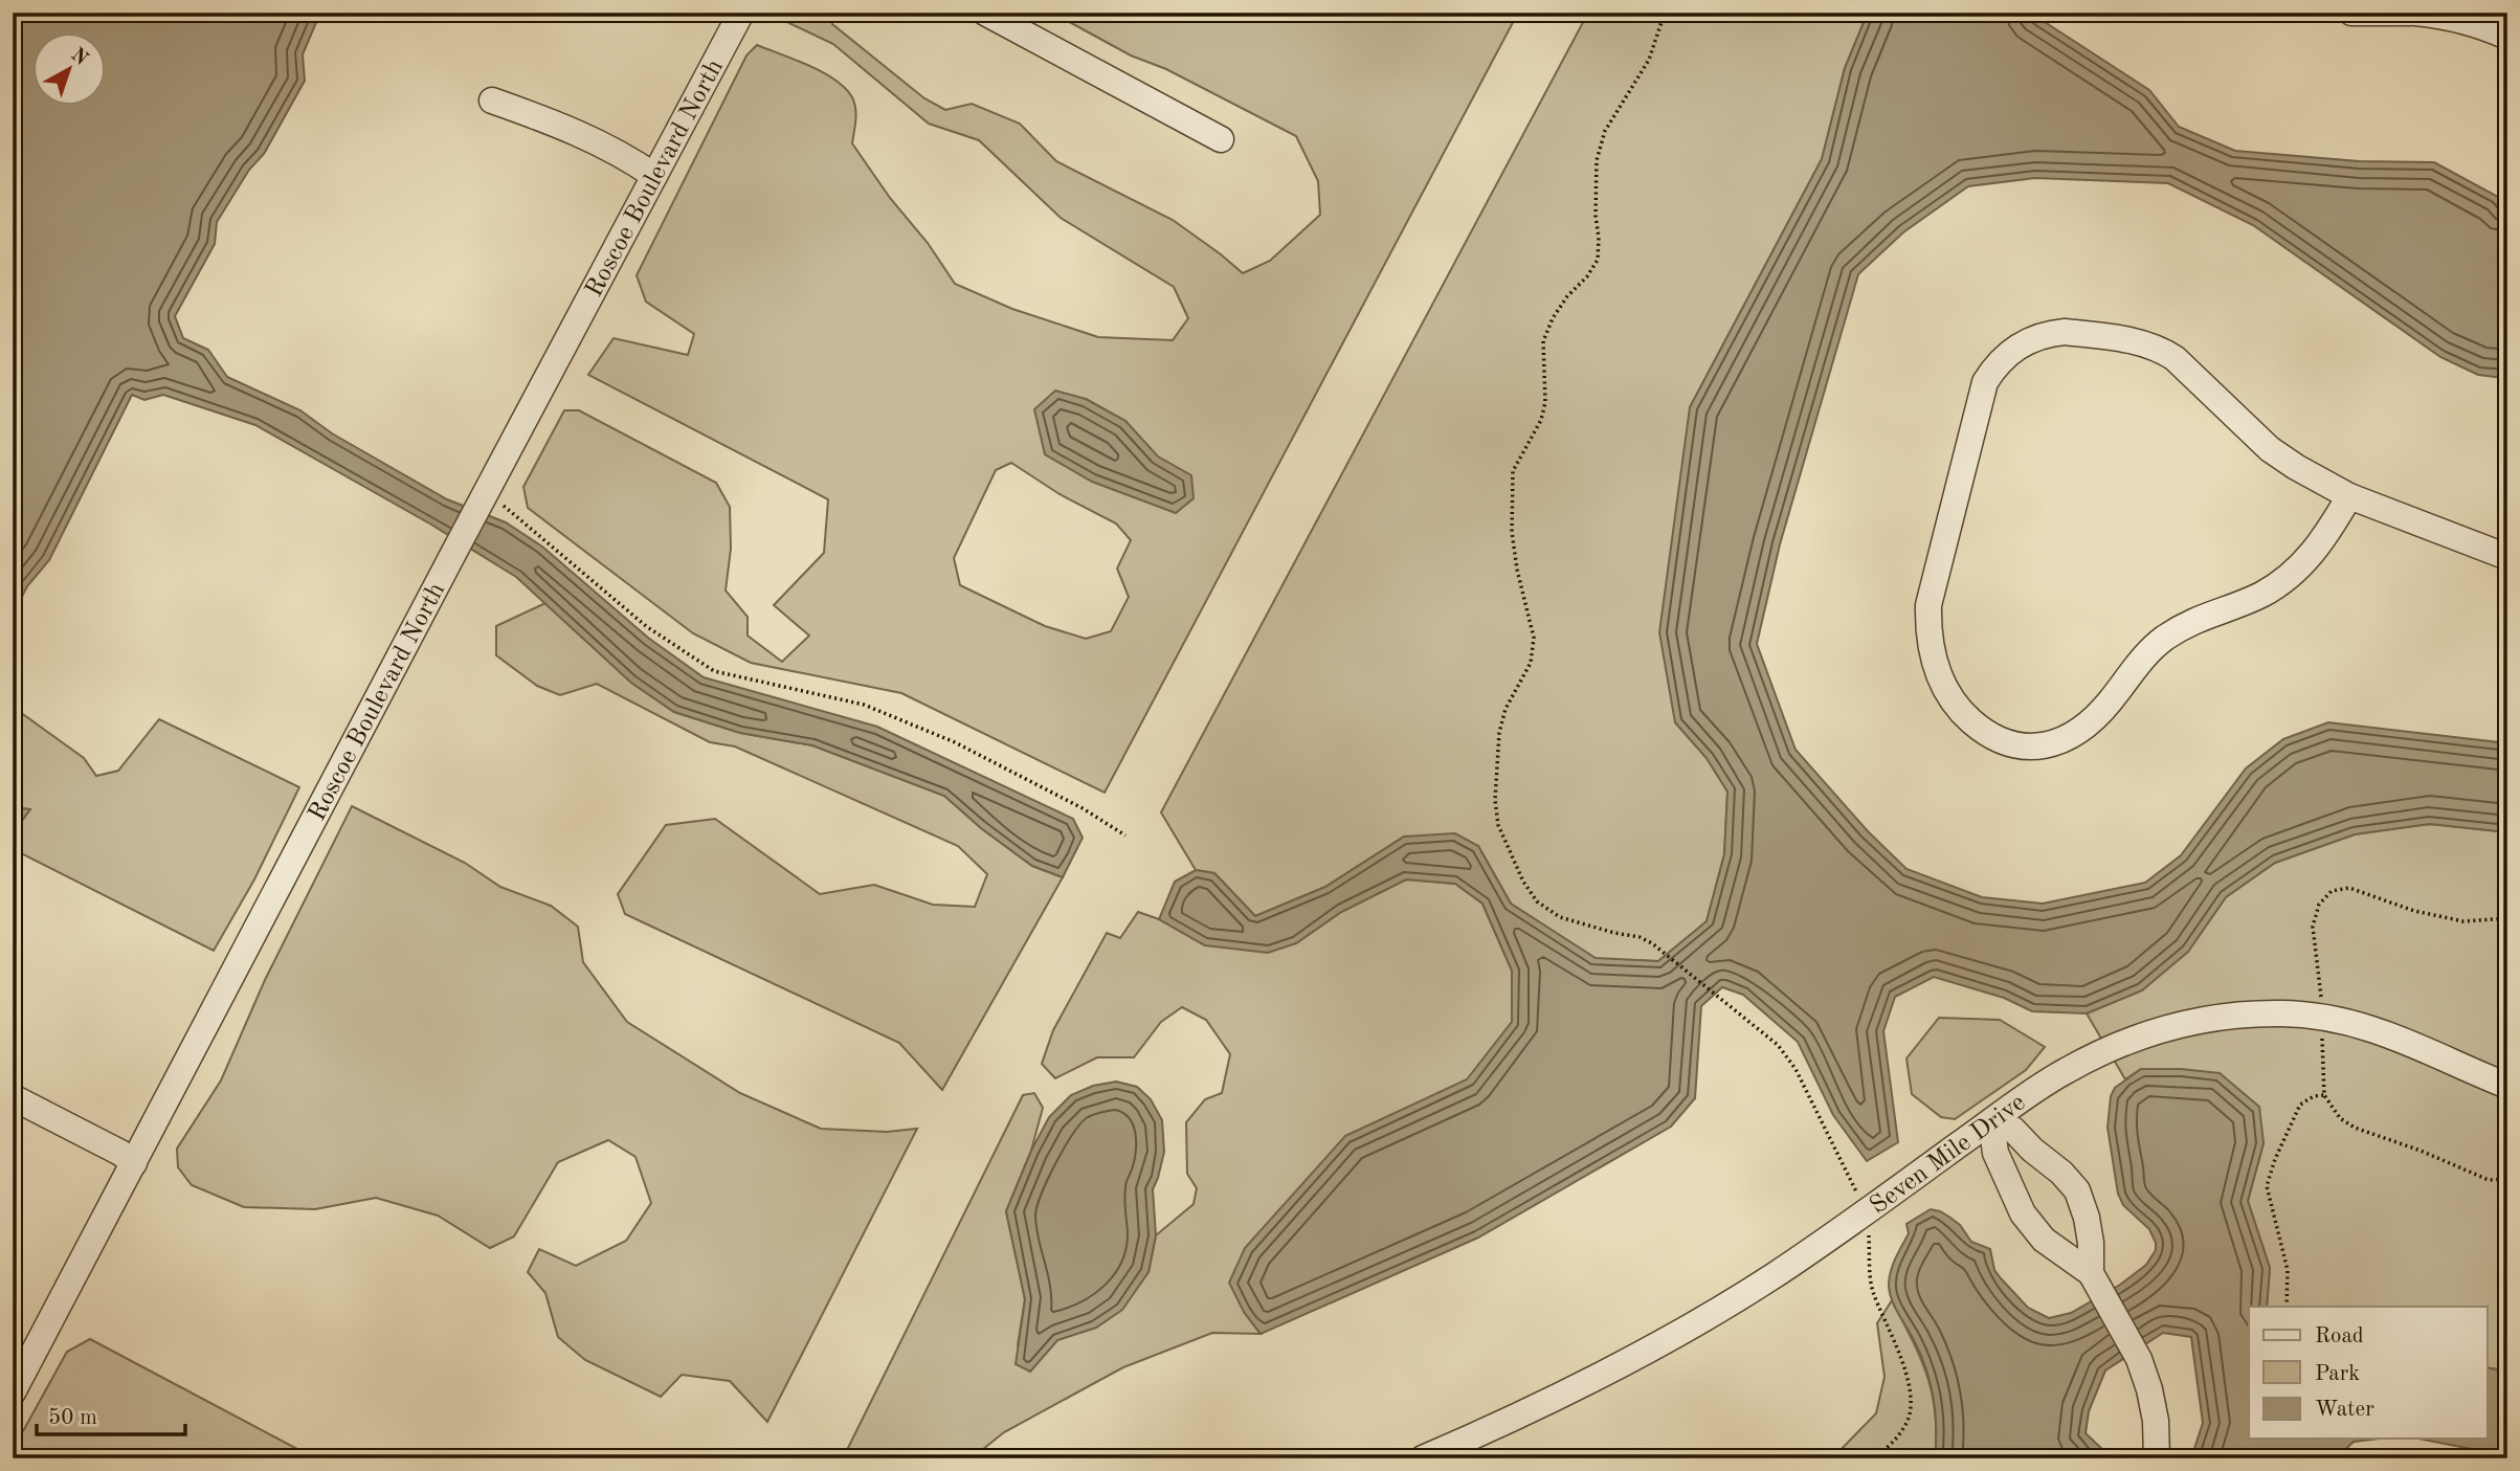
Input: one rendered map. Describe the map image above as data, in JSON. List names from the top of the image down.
{
  "streets": {
    "street": ["Roscoe Boulevard North", "Seven Mile Drive"]
  },
  "legend": ["Road", "Park", "Water"],
  "scale_bar": "50 m",
  "north": "top right"
}
